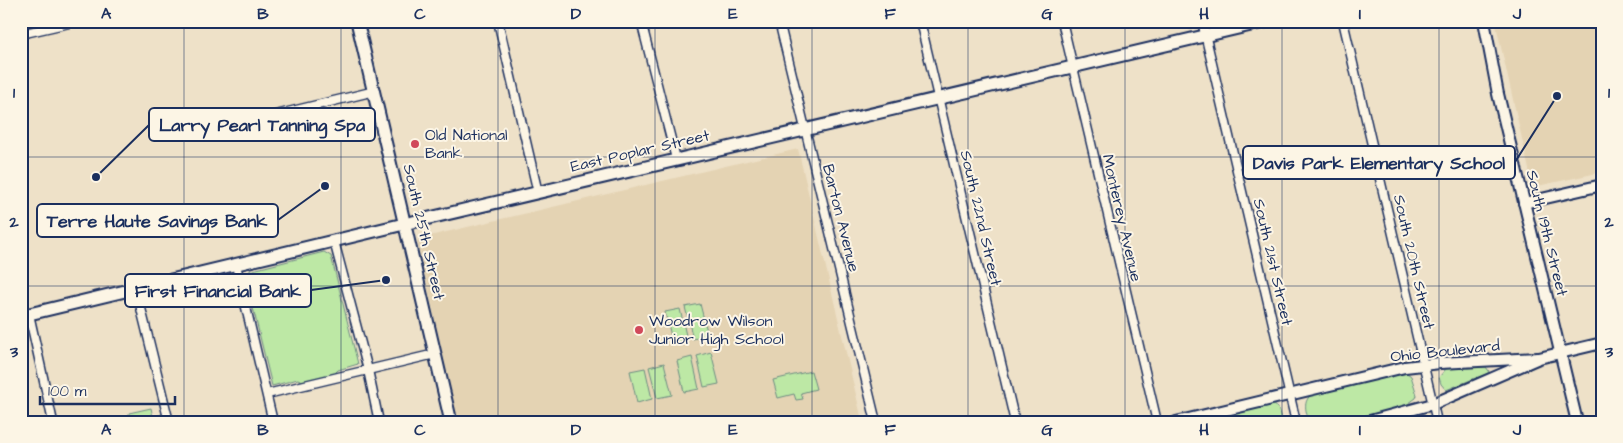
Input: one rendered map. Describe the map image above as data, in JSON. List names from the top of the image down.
{
  "streets": {
    "main road": ["East Poplar Street", "South 25th Street"],
    "street": [
      "Barton Avenue",
      "South 22nd Street",
      "Monterey Avenue",
      "South 19th Street",
      "South 21st Street",
      "South 20th Street",
      "Ohio Boulevard"
    ]
  },
  "crossings": [
    ["East Poplar Street", "Barton Avenue"],
    ["East Poplar Street", "South 22nd Street"],
    ["East Poplar Street", "Monterey Avenue"],
    ["East Poplar Street", "South 25th Street"],
    ["East Poplar Street", "South 21st Street"],
    ["South 21st Street", "Ohio Boulevard"],
    ["South 20th Street", "Ohio Boulevard"]
  ],
  "places": [
    "Davis Park Elementary School",
    "Old National Bank",
    "Larry Pearl Tanning Spa",
    "Terre Haute Savings Bank",
    "First Financial Bank",
    "Woodrow Wilson Junior High School"
  ],
  "scale_bar": "100 m",
  "grid": {
    "columns": [
      "A",
      "B",
      "C",
      "D",
      "E",
      "F",
      "G",
      "H",
      "I",
      "J"
    ],
    "rows": ["1", "2", "3"]
  }
}
